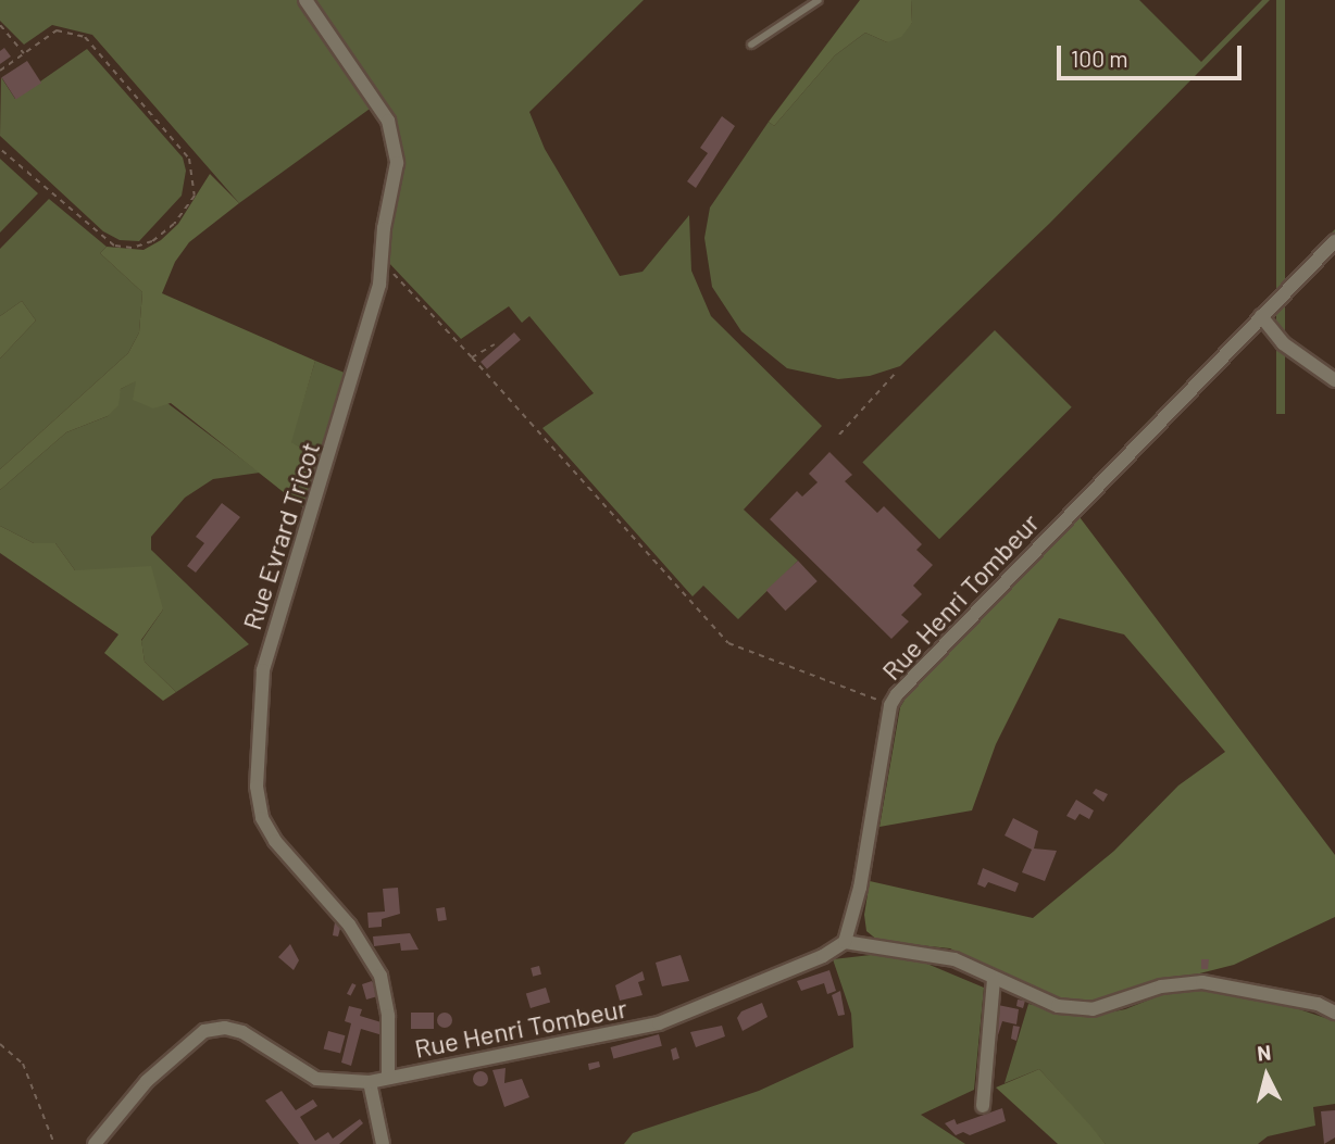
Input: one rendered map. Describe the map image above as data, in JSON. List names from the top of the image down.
{
  "streets": {
    "street": ["Rue Evrard Tricot", "Rue Henri Tombeur"]
  },
  "crossings": [
    ["Rue Evrard Tricot", "Rue Henri Tombeur"]
  ],
  "scale_bar": "100 m",
  "north": "top"
}
